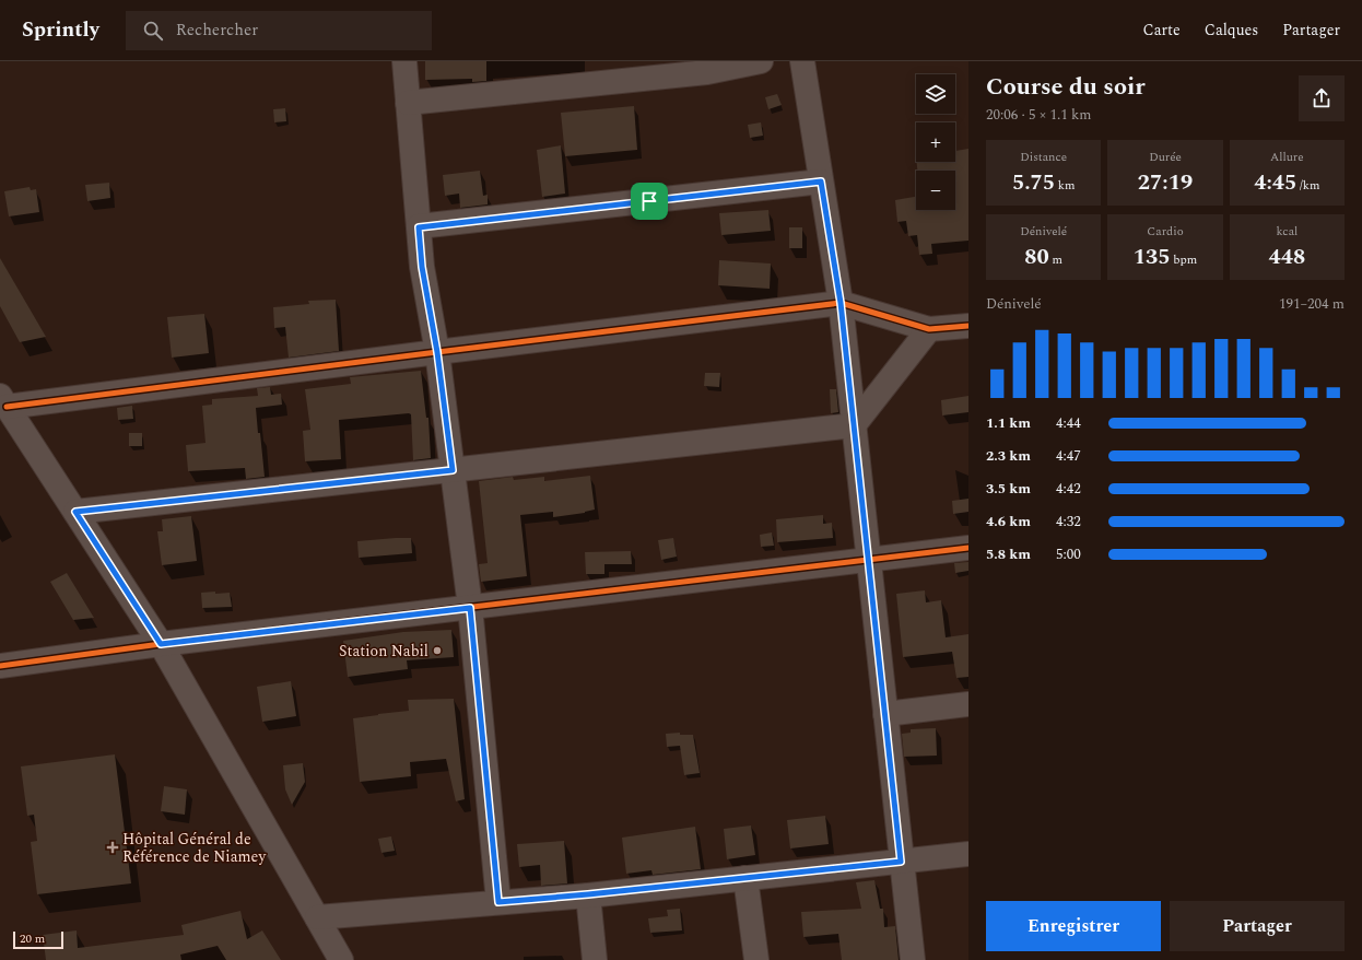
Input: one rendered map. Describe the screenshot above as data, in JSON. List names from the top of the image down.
{
  "places": {
    "other": ["Station Nabil"],
    "health": ["Hôpital Général de Référence de Niamey"]
  },
  "scale_bar": "20 m",
  "page": {
    "header": "Sprintly",
    "search": "Rechercher",
    "nav": ["Carte", "Calques", "Partager"],
    "heading": ["Course du soir", "20:06 · 5 × 1.1 km"],
    "map_buttons": ["+", "−"],
    "stats": [
      ["Distance", "5.75 km"],
      ["Durée", "27:19"],
      ["Allure", "4:45 /km"],
      ["Dénivelé", "80 m"],
      ["Cardio", "135 bpm"],
      ["kcal", "448"]
    ],
    "chart": ["Dénivelé", "191–204 m"],
    "list": [
      {
        "name": "1.1 km",
        "note": "4:44"
      },
      {
        "name": "2.3 km",
        "note": "4:47"
      },
      {
        "name": "3.5 km",
        "note": "4:42"
      },
      {
        "name": "4.6 km",
        "note": "4:32"
      },
      {
        "name": "5.8 km",
        "note": "5:00"
      }
    ],
    "buttons": ["Enregistrer", "Partager"],
    "scale": "20 m"
  }
}
